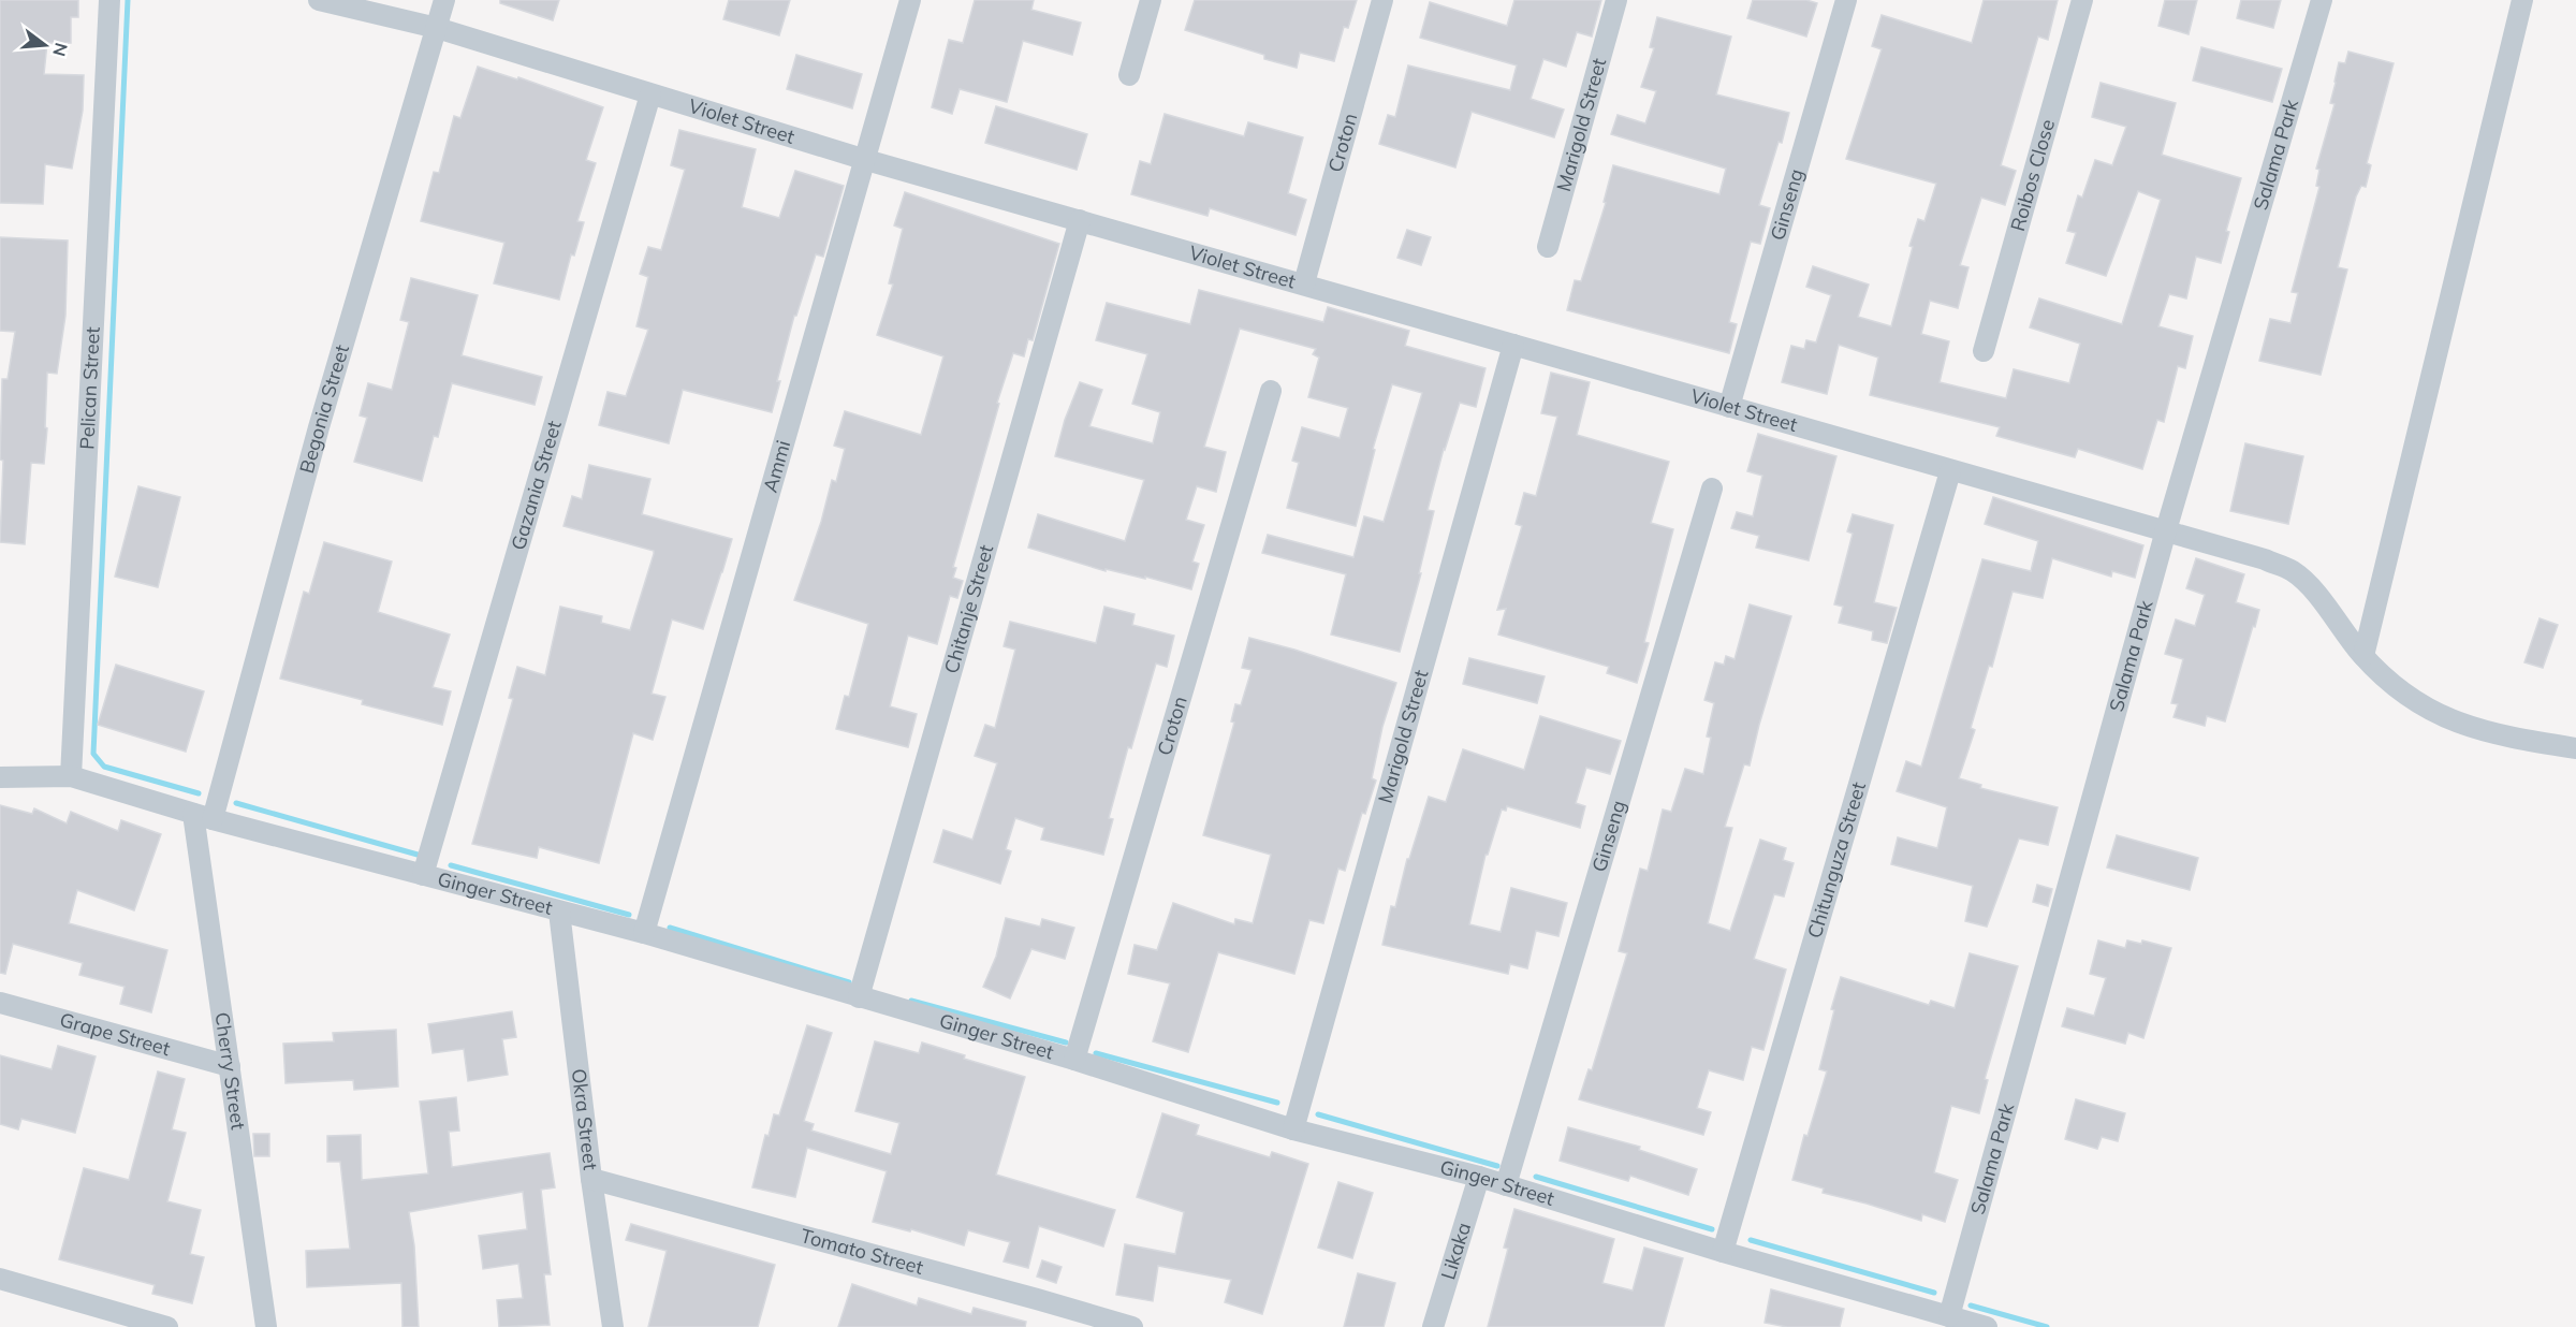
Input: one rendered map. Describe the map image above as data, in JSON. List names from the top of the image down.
{
  "streets": {
    "street": [
      "Violet Street",
      "Marigold Street",
      "Croton",
      "Salama Park",
      "Roibos Close",
      "Ginseng",
      "Pelican Street",
      "Begonia Street",
      "Ammi",
      "Gazania Street",
      "Chitanje Street",
      "Chitunguza Street",
      "Ginger Street",
      "Grape Street",
      "Cherry Street",
      "Okra Street",
      "Tomato Street",
      "Likaka"
    ]
  },
  "crossings": [
    ["Violet Street", "Marigold Street"],
    ["Violet Street", "Croton"],
    ["Violet Street", "Salama Park"],
    ["Violet Street", "Ginseng"],
    ["Violet Street", "Begonia Street"],
    ["Violet Street", "Ammi"],
    ["Violet Street", "Gazania Street"],
    ["Violet Street", "Chitanje Street"],
    ["Violet Street", "Chitunguza Street"],
    ["Marigold Street", "Ginger Street"],
    ["Croton", "Ginger Street"],
    ["Salama Park", "Ginger Street"],
    ["Ginseng", "Ginger Street"],
    ["Pelican Street", "Ginger Street"],
    ["Begonia Street", "Ginger Street"],
    ["Begonia Street", "Cherry Street"],
    ["Ammi", "Ginger Street"],
    ["Gazania Street", "Ginger Street"],
    ["Chitanje Street", "Ginger Street"],
    ["Chitunguza Street", "Ginger Street"],
    ["Ginger Street", "Cherry Street"],
    ["Ginger Street", "Okra Street"],
    ["Ginger Street", "Likaka"],
    ["Grape Street", "Cherry Street"],
    ["Okra Street", "Tomato Street"]
  ],
  "north": "right"
}
